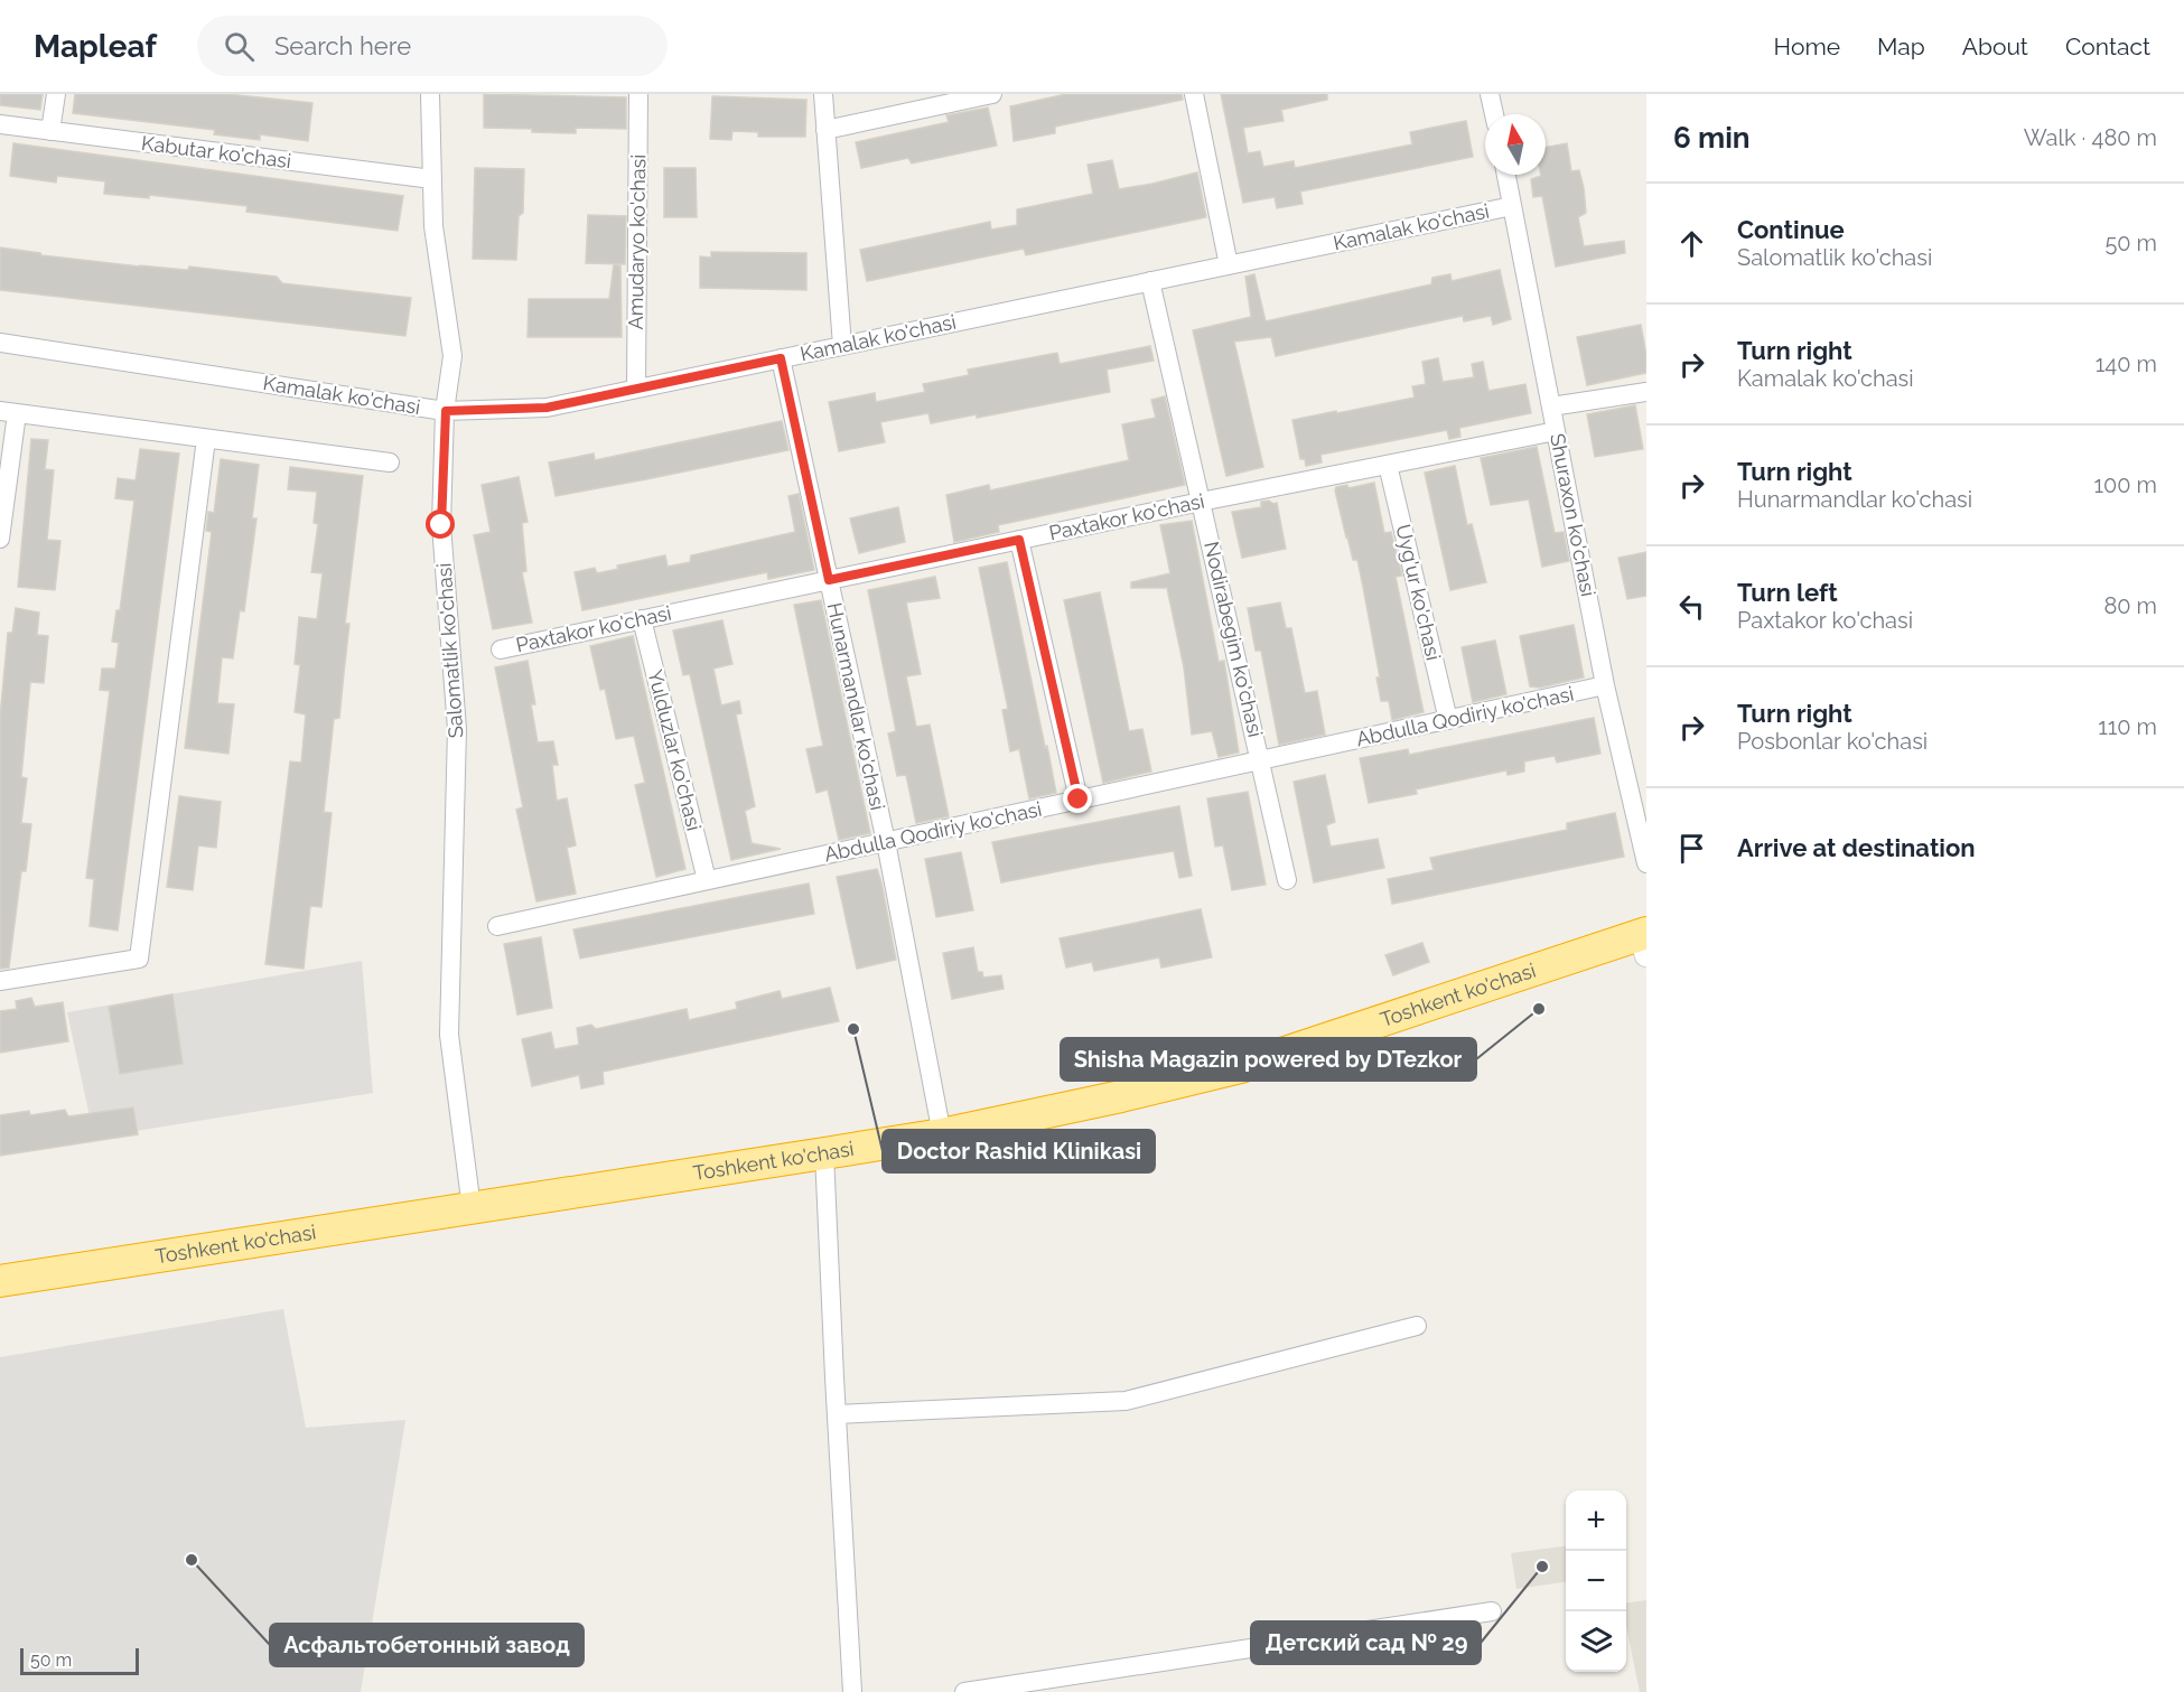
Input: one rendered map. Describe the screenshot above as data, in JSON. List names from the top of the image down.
{
  "streets": {
    "highway": ["Toshkent ko'chasi"],
    "street": [
      "Kabutar ko'chasi",
      "Kamalak ko'chasi",
      "Amudaryo ko'chasi",
      "Shuraxon ko'chasi",
      "Paxtakor ko'chasi",
      "Uyg'ur ko'chasi",
      "Nodirabegim ko'chasi",
      "Salomatlik ko'chasi",
      "Hunarmandlar ko'chasi",
      "Abdulla Qodiriy ko'chasi",
      "Yulduzlar ko'chasi"
    ]
  },
  "crossings": [
    ["Kabutar ko'chasi", "Salomatlik ko'chasi"],
    ["Kamalak ko'chasi", "Amudaryo ko'chasi"],
    ["Kamalak ko'chasi", "Shuraxon ko'chasi"],
    ["Kamalak ko'chasi", "Nodirabegim ko'chasi"],
    ["Kamalak ko'chasi", "Salomatlik ko'chasi"],
    ["Kamalak ko'chasi", "Hunarmandlar ko'chasi"],
    ["Shuraxon ko'chasi", "Paxtakor ko'chasi"],
    ["Shuraxon ko'chasi", "Abdulla Qodiriy ko'chasi"],
    ["Paxtakor ko'chasi", "Uyg'ur ko'chasi"],
    ["Paxtakor ko'chasi", "Nodirabegim ko'chasi"],
    ["Paxtakor ko'chasi", "Hunarmandlar ko'chasi"],
    ["Paxtakor ko'chasi", "Yulduzlar ko'chasi"],
    ["Uyg'ur ko'chasi", "Abdulla Qodiriy ko'chasi"],
    ["Nodirabegim ko'chasi", "Abdulla Qodiriy ko'chasi"],
    ["Salomatlik ko'chasi", "Toshkent ko'chasi"],
    ["Hunarmandlar ko'chasi", "Abdulla Qodiriy ko'chasi"],
    ["Hunarmandlar ko'chasi", "Toshkent ko'chasi"],
    ["Abdulla Qodiriy ko'chasi", "Yulduzlar ko'chasi"]
  ],
  "places": [
    "Shisha Magazin powered by DTezkor",
    "Doctor Rashid Klinikasi",
    "Асфальтобетонный завод",
    "Детский сад № 29"
  ],
  "scale_bar": "50 m",
  "north": "top",
  "page": {
    "header": "Mapleaf",
    "search": "Search here",
    "nav": [
      "Home",
      "Map",
      "About",
      "Contact"
    ],
    "heading": ["6 min", "Walk · 480 m"],
    "list": [
      ["Continue", "Salomatlik ko'chasi", "50 m"],
      ["Turn right", "Kamalak ko'chasi", "140 m"],
      ["Turn right", "Hunarmandlar ko'chasi", "100 m"],
      ["Turn left", "Paxtakor ko'chasi", "80 m"],
      ["Turn right", "Posbonlar ko'chasi", "110 m"],
      "Arrive at destination"
    ],
    "map_buttons": ["+", "−"],
    "scale": "50 m"
  }
}
